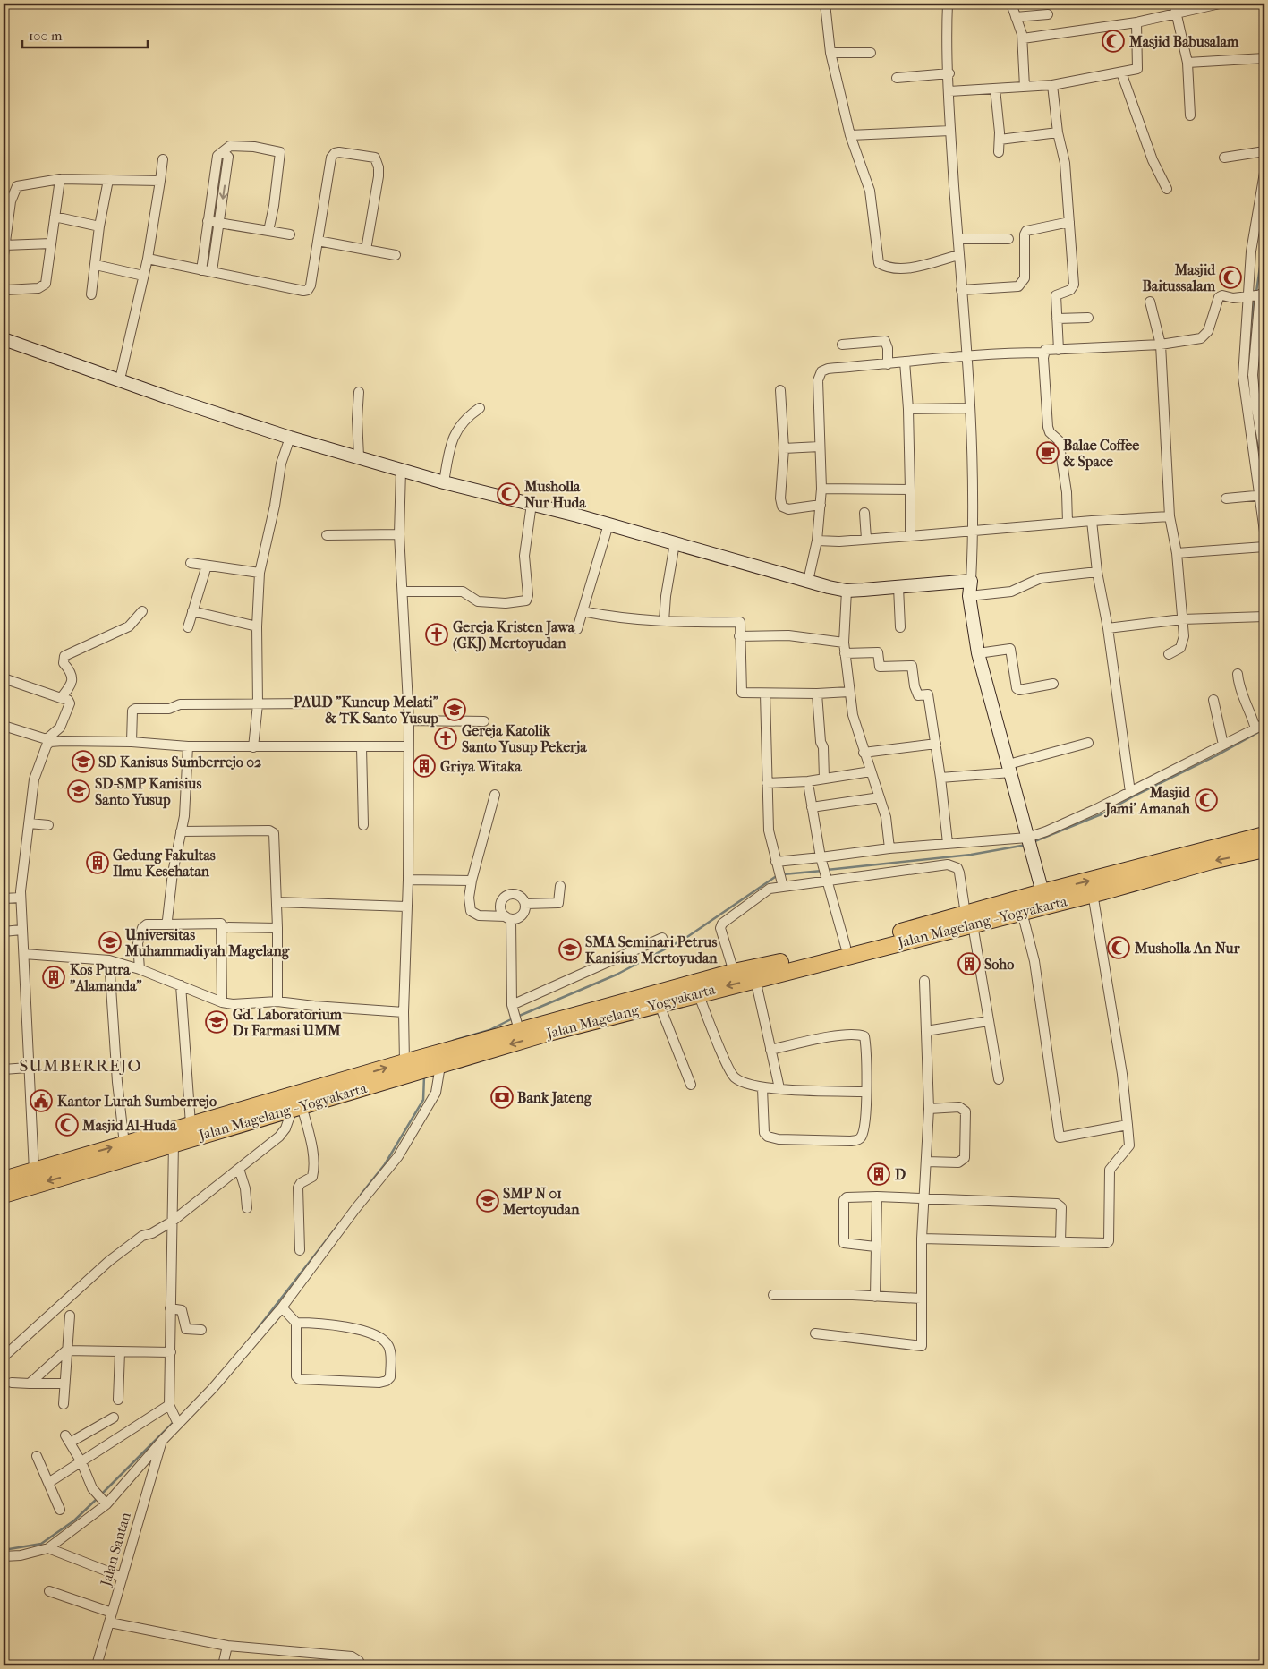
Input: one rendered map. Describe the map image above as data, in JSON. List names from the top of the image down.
{
  "streets": {
    "highway": ["Jalan Magelang - Yogyakarta"],
    "street": ["Jalan Santan"]
  },
  "districts": ["SUMBERREJO"],
  "places": {
    "mosque": [
      "Masjid Babusalam",
      "Masjid Baitussalam",
      "Musholla Nur Huda",
      "Masjid Jami' Amanah",
      "Musholla An-Nur",
      "Masjid Al-Huda"
    ],
    "cafe": ["Balae Coffee & Space"],
    "church": ["Gereja Kristen Jawa (GKJ) Mertoyudan", "Gereja Katolik Santo Yusup Pekerja"],
    "school or university": [
      "PAUD \"Kuncup Melati\" & TK Santo Yusup",
      "SD Kanisus Sumberrejo 02",
      "SD-SMP Kanisius Santo Yusup",
      "Universitas Muhammadiyah Magelang",
      "SMA Seminari Petrus Kanisius Mertoyudan",
      "Gd. Laboratorium D1 Farmasi UMM",
      "SMP N 01 Mertoyudan"
    ],
    "building": [
      "Griya Witaka",
      "Gedung Fakultas Ilmu Kesehatan",
      "Soho",
      "Kos Putra \"Alamanda\"",
      "D"
    ],
    "bank": ["Bank Jateng"],
    "public building": ["Kantor Lurah Sumberrejo"]
  },
  "scale_bar": "100 m"
}
